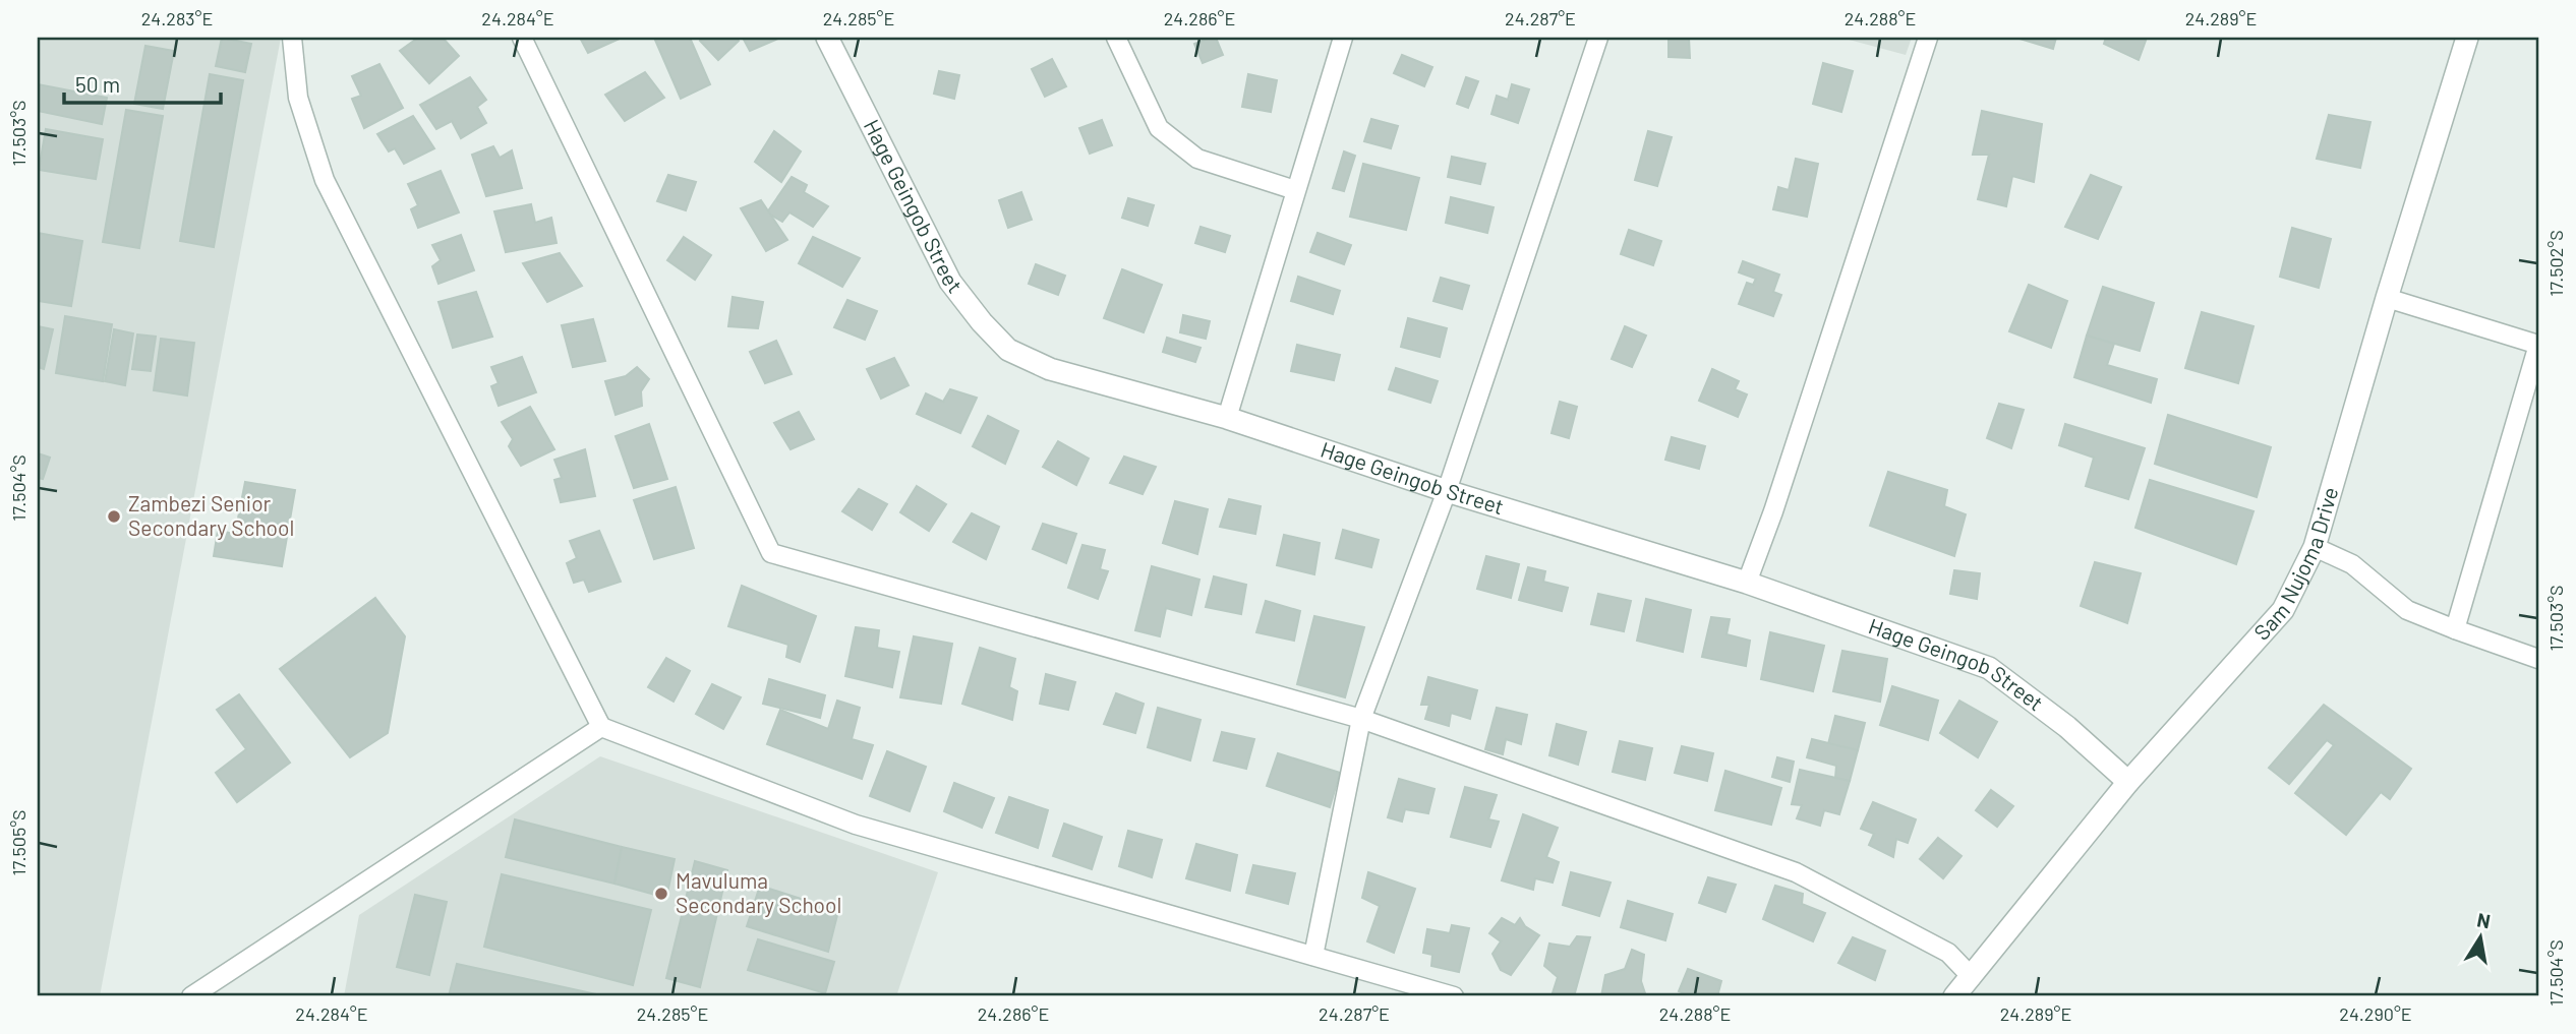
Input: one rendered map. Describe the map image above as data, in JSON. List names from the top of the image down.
{
  "streets": {
    "street": ["Hage Geingob Street", "Sam Nujoma Drive"]
  },
  "crossings": [
    ["Hage Geingob Street", "Sam Nujoma Drive"]
  ],
  "places": ["Zambezi Senior Secondary School", "Mavuluma Secondary School"],
  "scale_bar": "50 m",
  "north": "top",
  "coordinates": [
    "24.283°E",
    "24.284°E",
    "24.285°E",
    "24.286°E",
    "24.287°E",
    "24.288°E",
    "24.289°E",
    "17.503°S",
    "17.502°S",
    "17.504°S",
    "17.505°S",
    "24.290°E"
  ]
}
